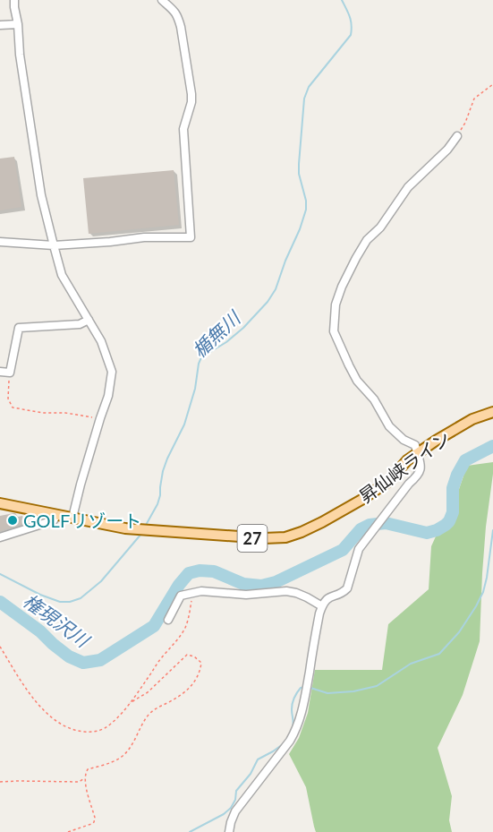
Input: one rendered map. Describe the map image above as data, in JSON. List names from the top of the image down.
{
  "streets": {
    "main road": ["昇仙峡ライン", "27"]
  },
  "water": ["楯無川", "権現沢川"],
  "places": ["GOLFリゾート"]
}
